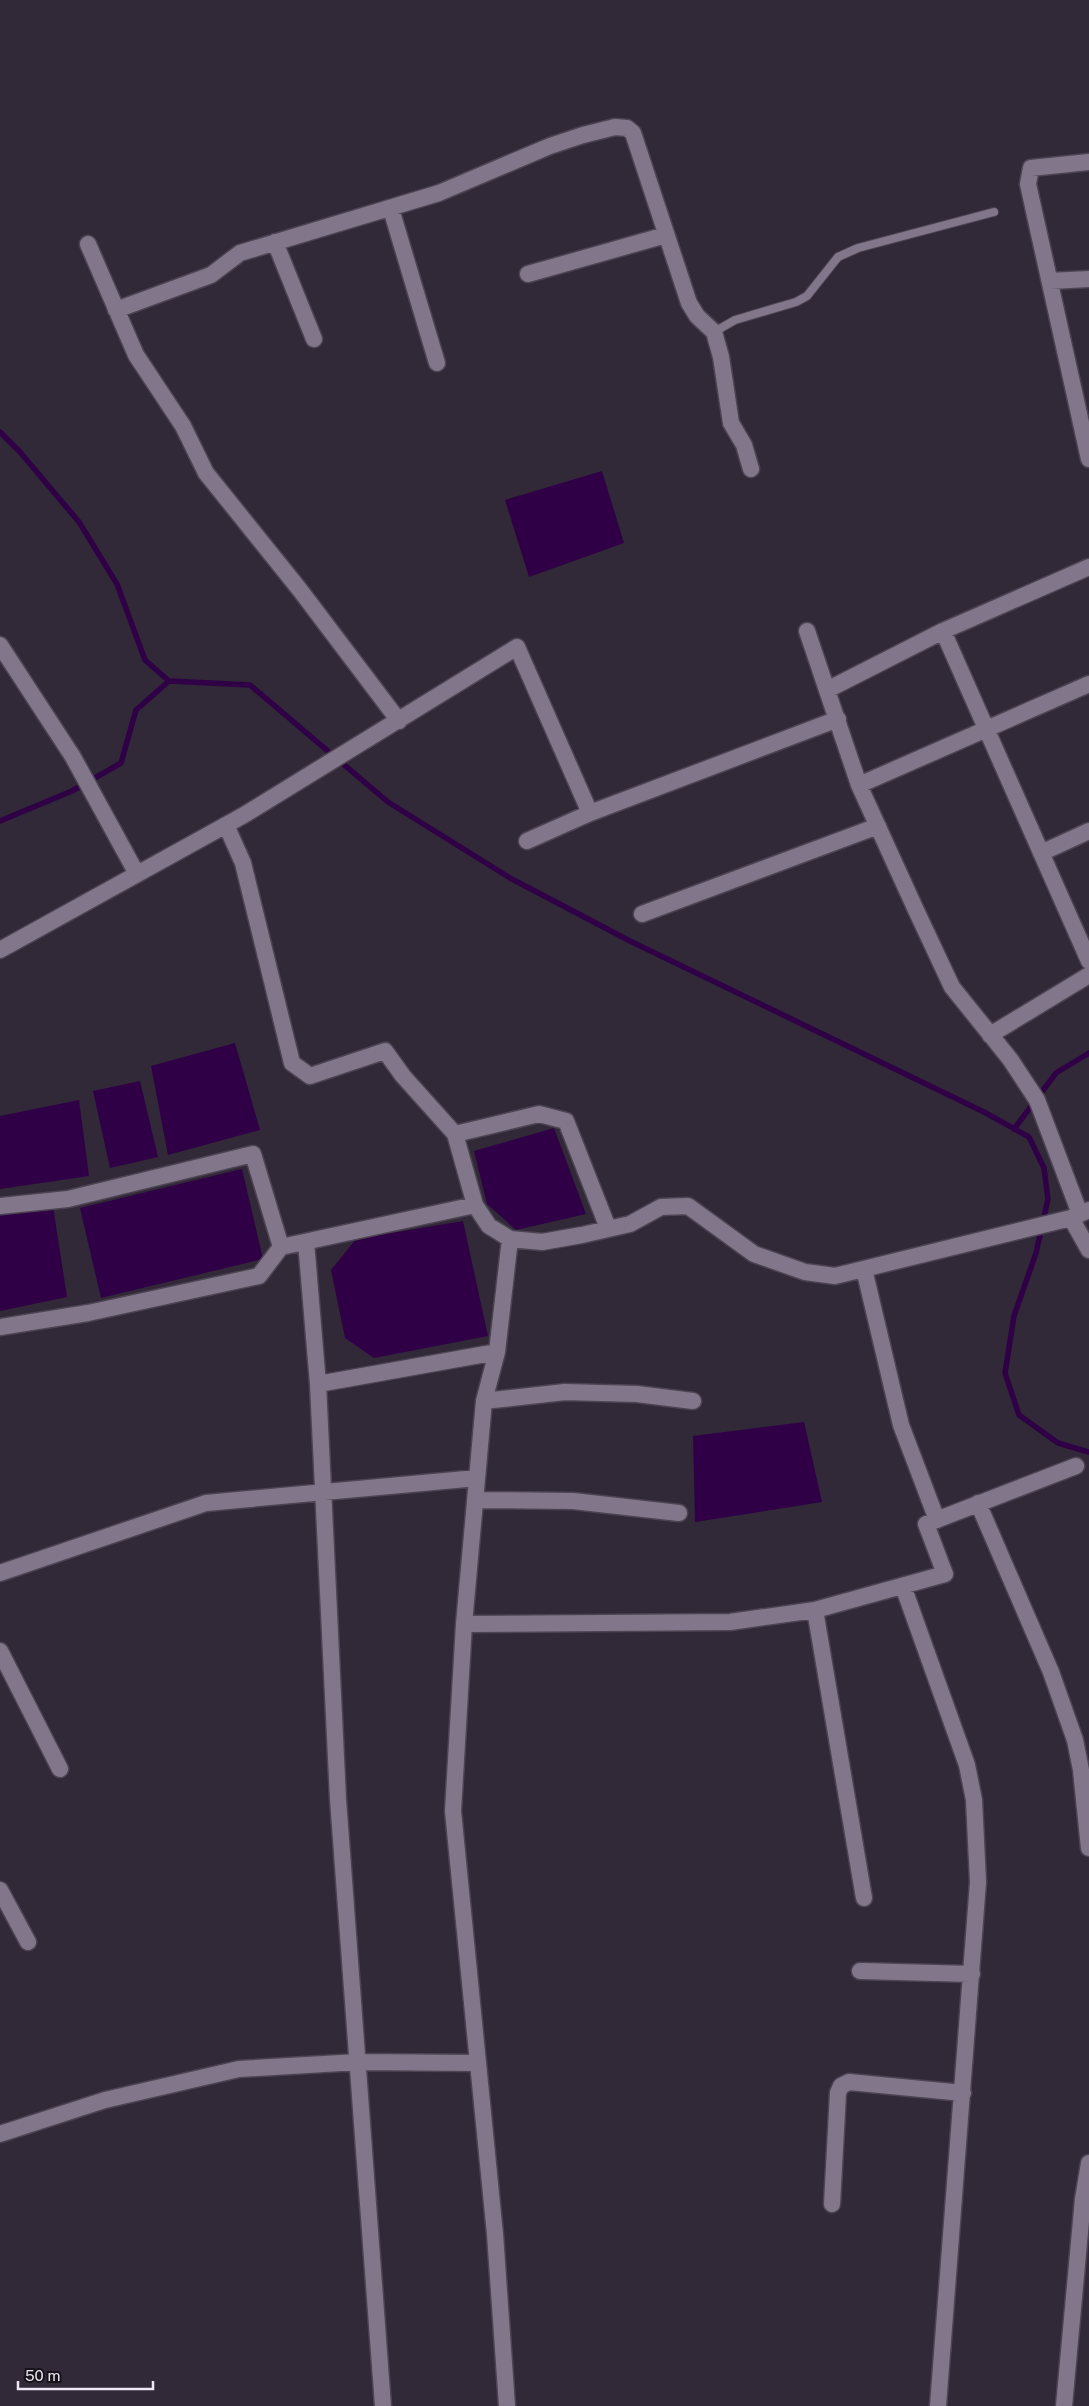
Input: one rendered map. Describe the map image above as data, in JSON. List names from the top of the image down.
{
  "scale_bar": "50 m"
}
